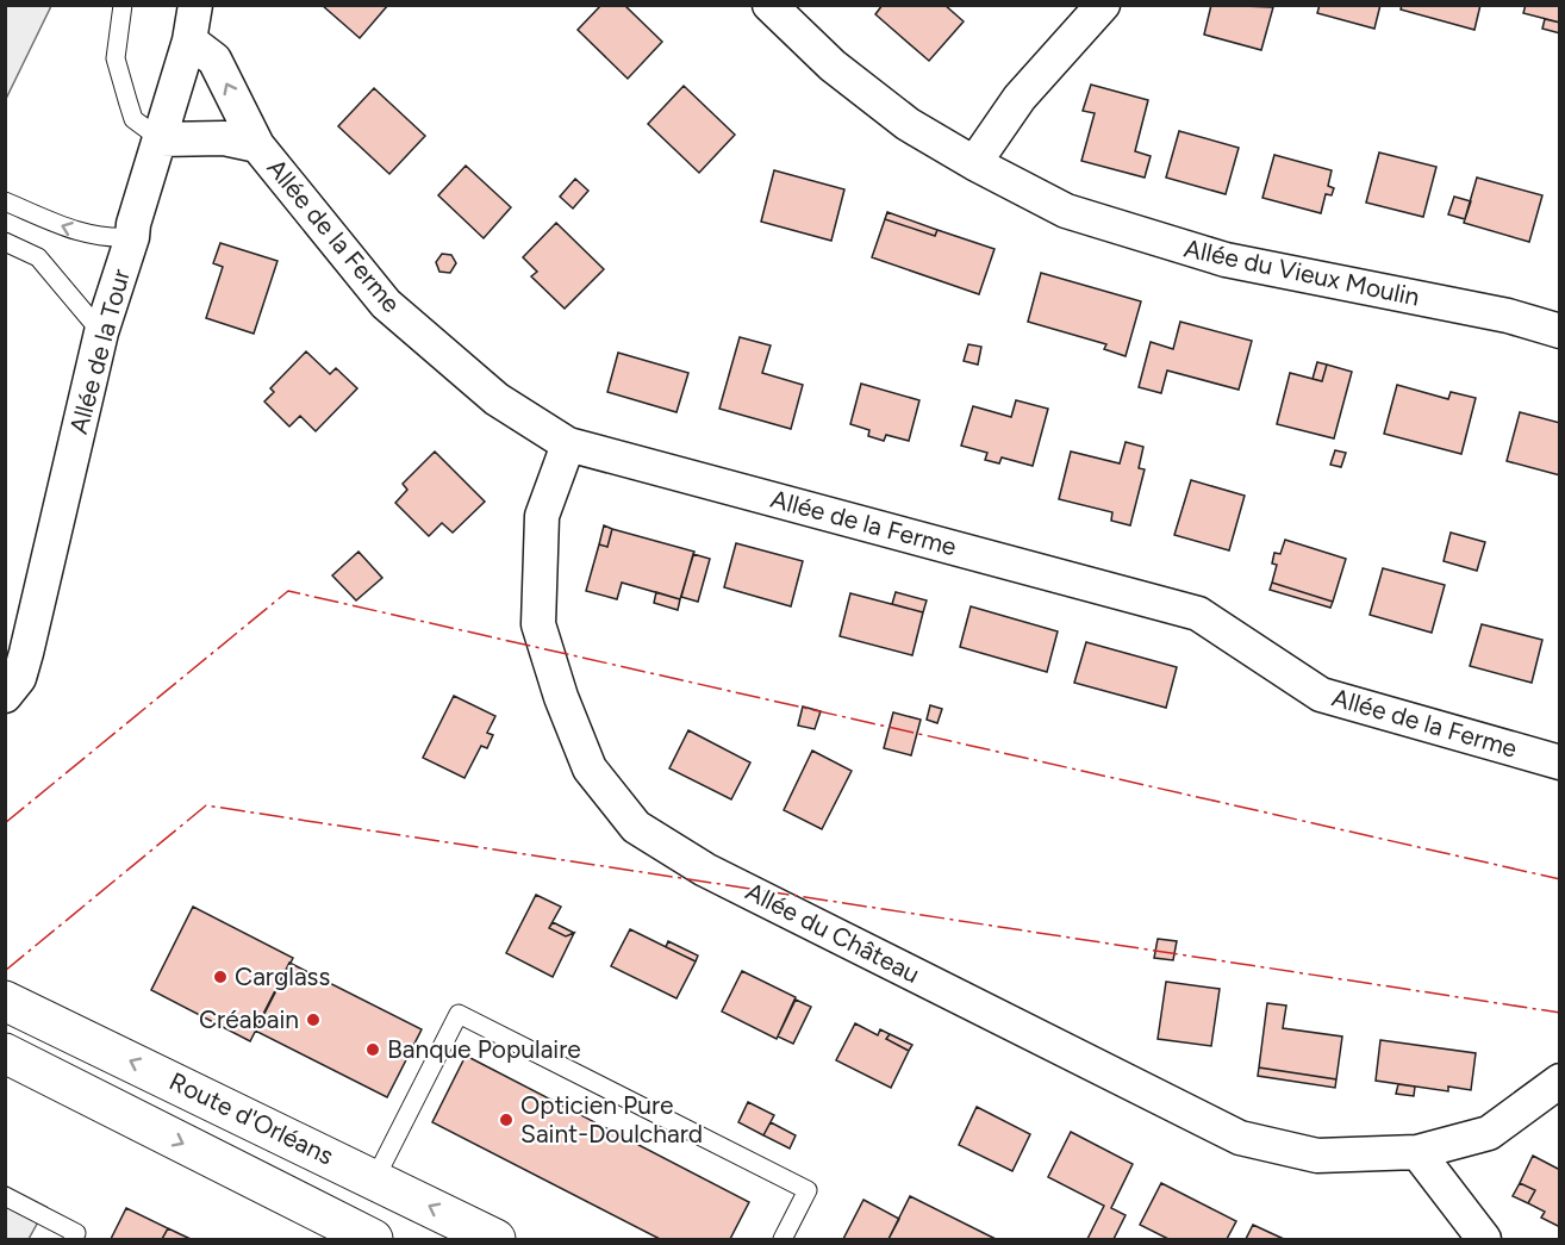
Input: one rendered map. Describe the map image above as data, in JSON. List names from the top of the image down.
{
  "streets": {
    "main road": ["Route d'Orléans"],
    "street": [
      "Allée de la Ferme",
      "Allée du Vieux Moulin",
      "Allée de la Tour",
      "Allée du Château"
    ]
  },
  "crossings": [
    ["Allée de la Ferme", "Allée de la Tour"],
    ["Allée de la Ferme", "Allée du Château"]
  ],
  "places": [
    "Carglass",
    "Créabain",
    "Banque Populaire",
    "Opticien Pure Saint-Doulchard"
  ]
}
